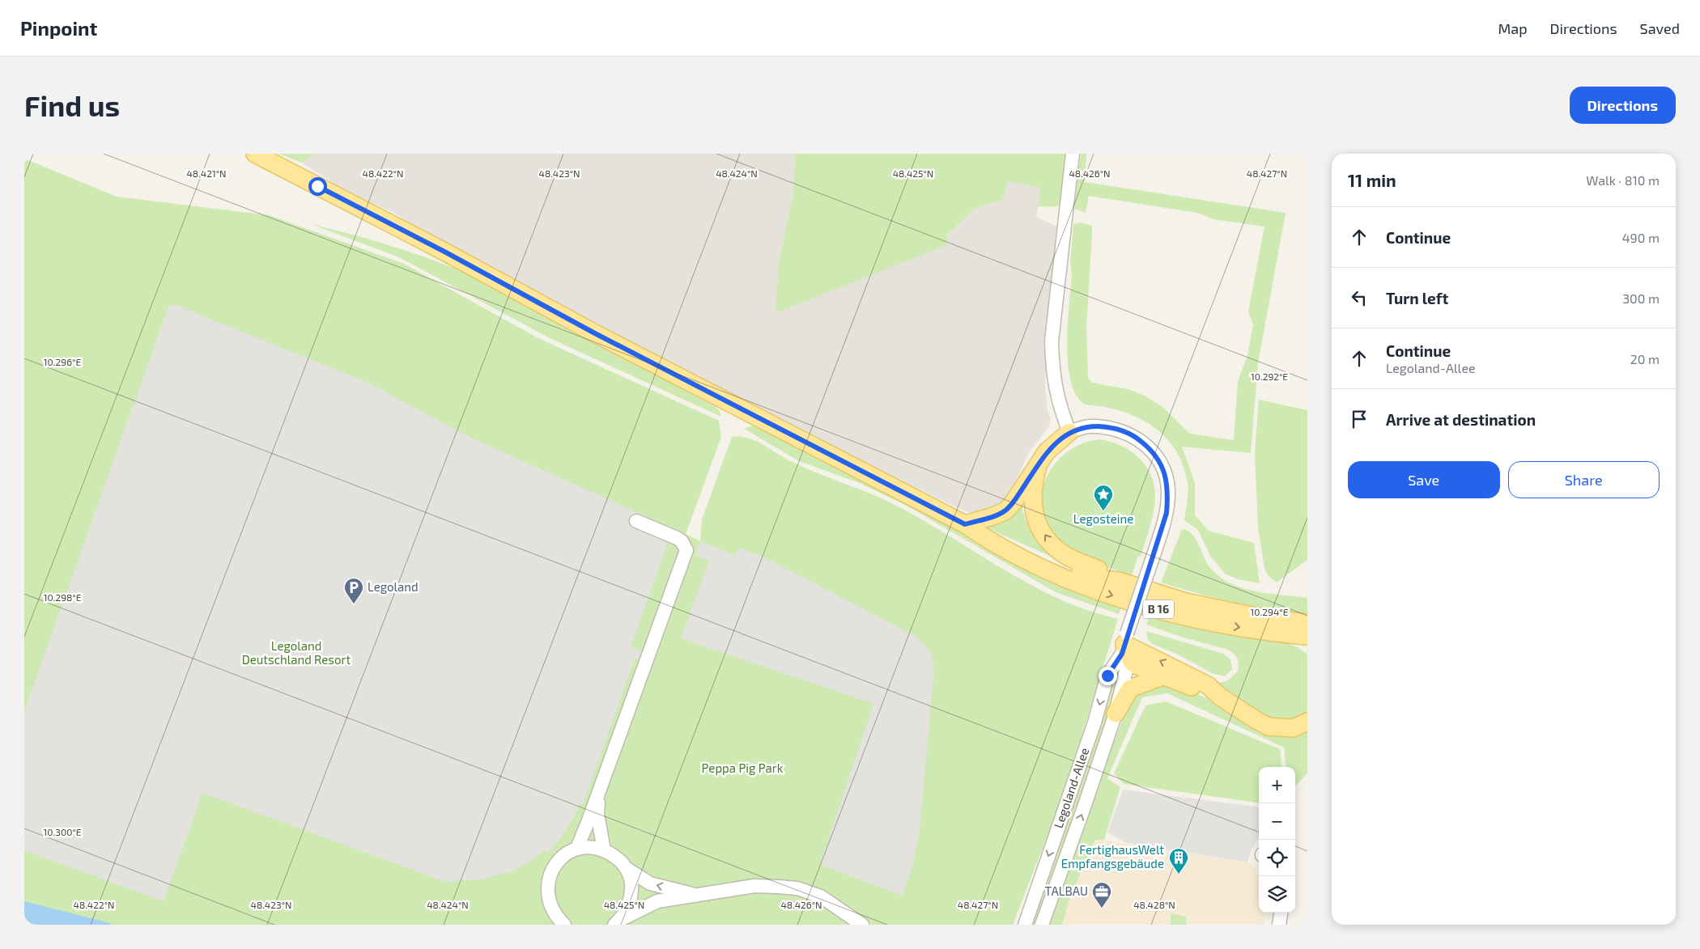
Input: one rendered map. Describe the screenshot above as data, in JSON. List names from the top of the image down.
{
  "streets": {
    "main road": ["B 16"],
    "street": ["Legoland-Allee"]
  },
  "parks": ["Legoland Deutschland Resort", "Peppa Pig Park"],
  "places": {
    "place": ["Legosteine"],
    "parking": ["Legoland"],
    "building": ["FertighausWelt Empfangsgebäude"],
    "office": ["TALBAU"]
  },
  "page": {
    "header": "Pinpoint",
    "nav": ["Map", "Directions", "Saved"],
    "buttons": [
      "Directions",
      ["Save", "Share"]
    ],
    "title": "Find us",
    "heading": ["11 min", "Walk · 810 m"],
    "list": [
      ["Continue", "490 m"],
      ["Turn left", "300 m"],
      ["Continue", "Legoland-Allee", "20 m"],
      "Arrive at destination"
    ],
    "map_buttons": ["+", "−"]
  },
  "coordinates": [
    "48.422°N",
    "48.423°N",
    "48.424°N",
    "48.425°N",
    "48.426°N",
    "48.427°N",
    "48.421°N",
    "10.296°E",
    "10.292°E",
    "10.298°E",
    "10.294°E",
    "10.300°E",
    "48.428°N"
  ]
}
